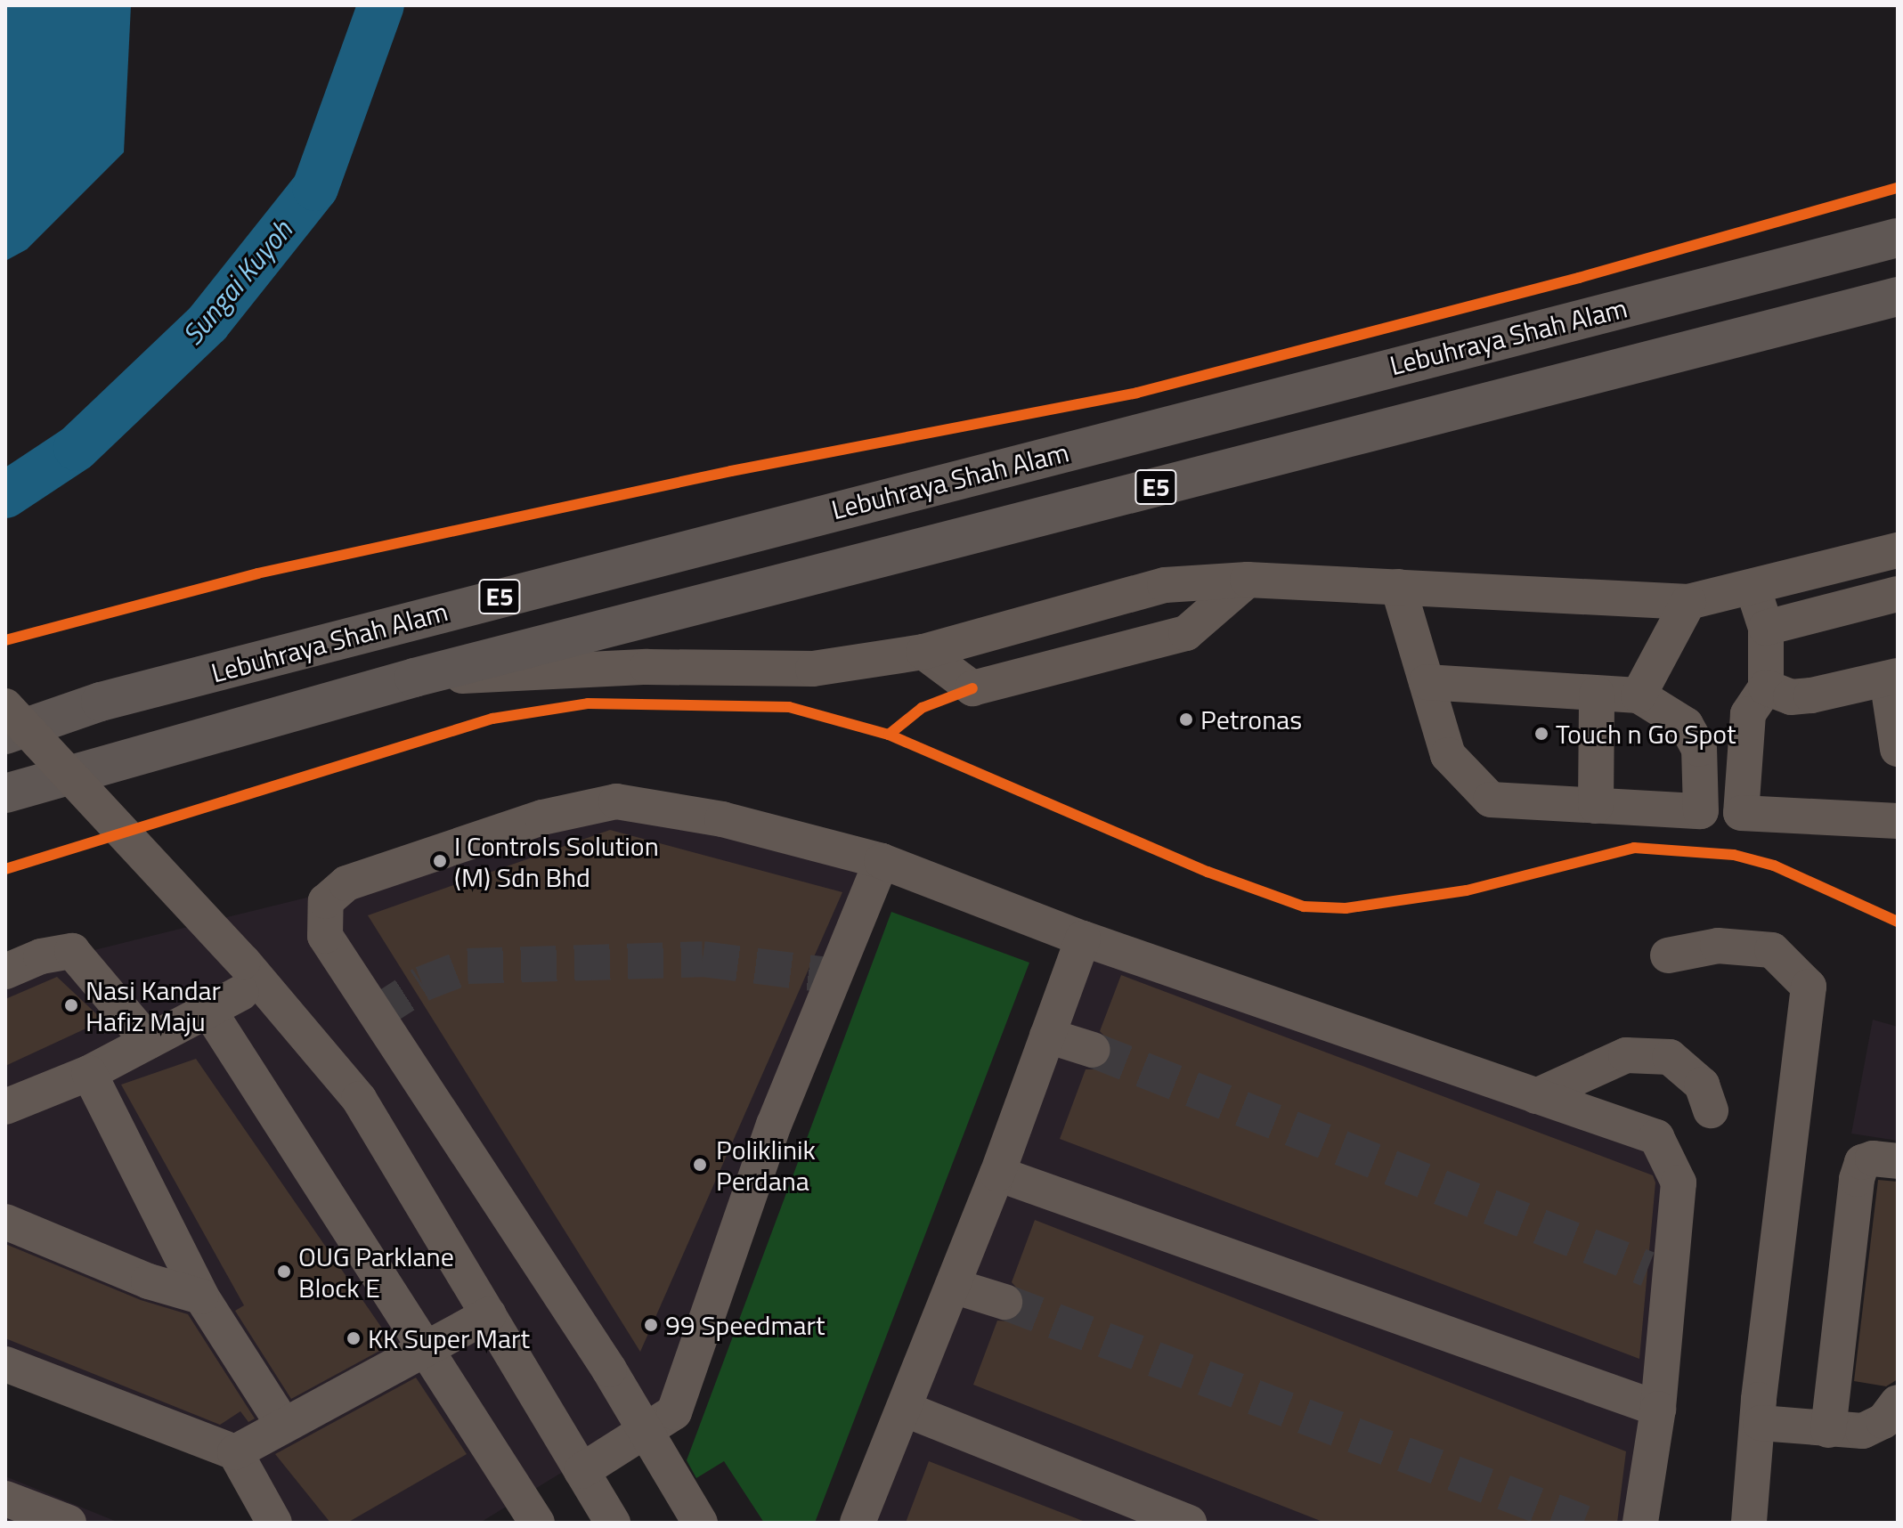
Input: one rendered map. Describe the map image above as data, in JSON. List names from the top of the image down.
{
  "streets": {
    "highway": ["Lebuhraya Shah Alam", "E5"]
  },
  "water": ["Sungai Kuyoh"],
  "places": [
    "Petronas",
    "Touch n Go Spot",
    "I Controls Solution (M) Sdn Bhd",
    "Nasi Kandar Hafiz Maju",
    "Poliklinik Perdana",
    "OUG Parklane Block E",
    "99 Speedmart",
    "KK Super Mart"
  ]
}
